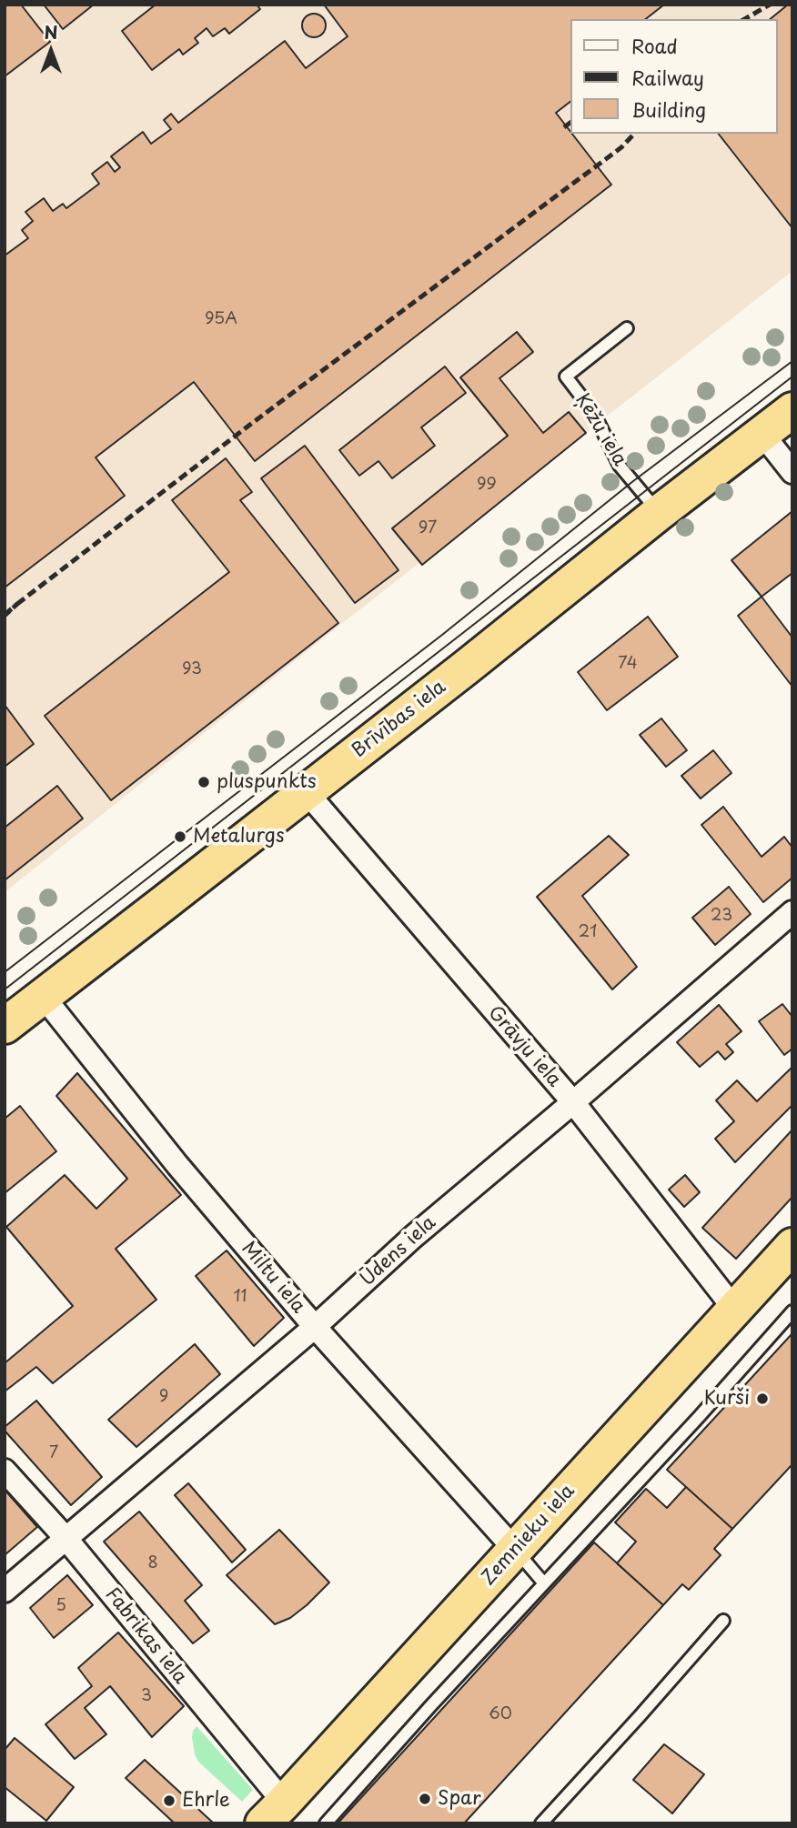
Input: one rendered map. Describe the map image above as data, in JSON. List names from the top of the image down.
{
  "streets": {
    "highway": ["Brīvības iela", "Zemnieku iela"],
    "street": [
      "Grāvju iela",
      "Ūdens iela",
      "Miltu iela",
      "Fabrikas iela"
    ],
    "lane": ["Ķēžu iela"]
  },
  "crossings": [
    ["Ķēžu iela", "Brīvības iela"],
    ["Brīvības iela", "Grāvju iela"],
    ["Brīvības iela", "Miltu iela"],
    ["Grāvju iela", "Ūdens iela"],
    ["Grāvju iela", "Zemnieku iela"],
    ["Ūdens iela", "Miltu iela"],
    ["Ūdens iela", "Fabrikas iela"],
    ["Miltu iela", "Zemnieku iela"],
    ["Zemnieku iela", "Fabrikas iela"]
  ],
  "places": [
    "pluspunkts",
    "Metalurgs",
    "Kurši",
    "Spar",
    "Ehrle"
  ],
  "house_numbers": [
    "95A",
    "99",
    "97",
    "74",
    "93",
    "23",
    "21",
    "11",
    "9",
    "7",
    "8",
    "5",
    "3",
    "60"
  ],
  "legend": ["Road", "Railway", "Building"],
  "north": "top"
}
